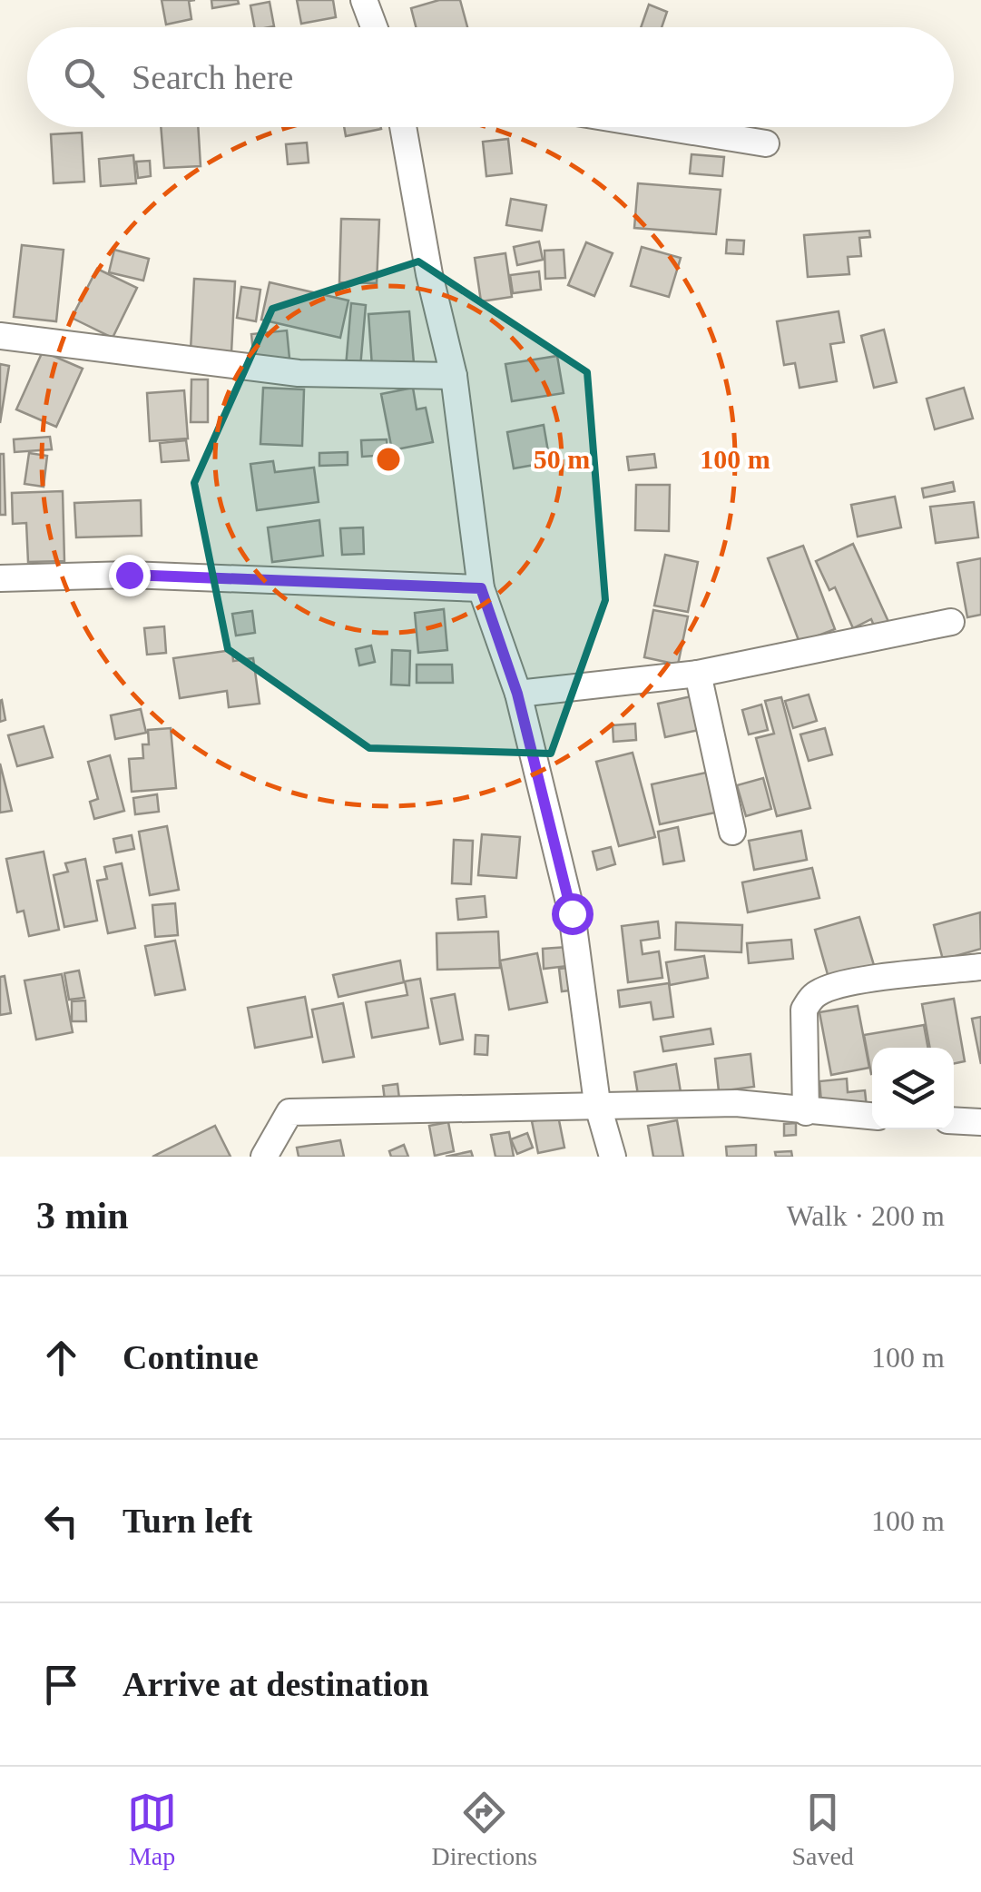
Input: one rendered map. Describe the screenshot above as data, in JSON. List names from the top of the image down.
{
  "page": {
    "search": "Search here",
    "heading": ["3 min", "Walk · 200 m"],
    "list": [
      ["Continue", "100 m"],
      ["Turn left", "100 m"],
      "Arrive at destination"
    ],
    "nav": ["Map", "Directions", "Saved"]
  },
  "rings": ["50 m", "100 m"]
}
